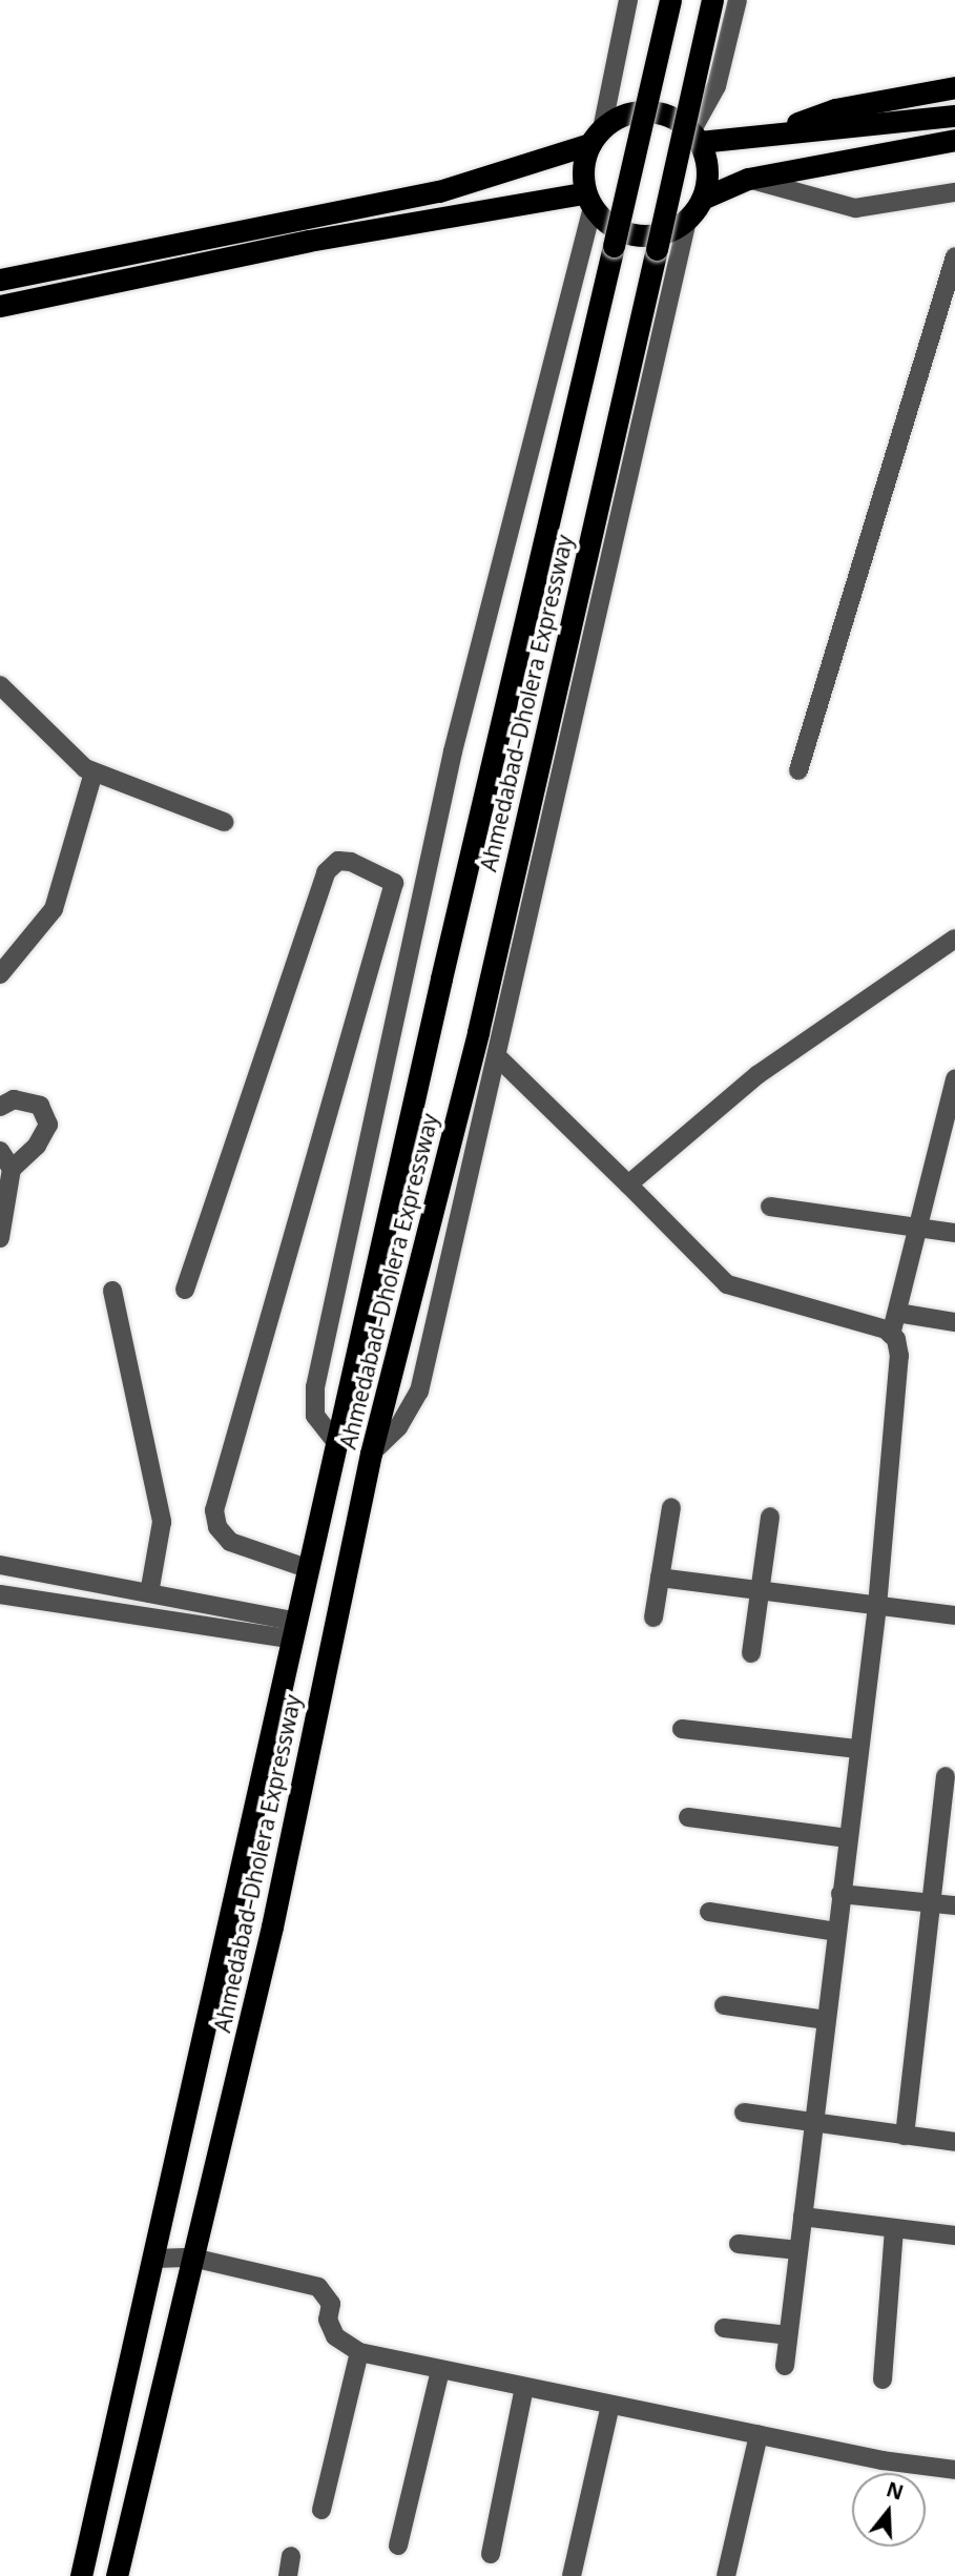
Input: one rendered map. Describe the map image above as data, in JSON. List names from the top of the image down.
{
  "streets": {
    "highway": ["Ahmedabad–Dholera Expressway"]
  },
  "north": "top"
}
